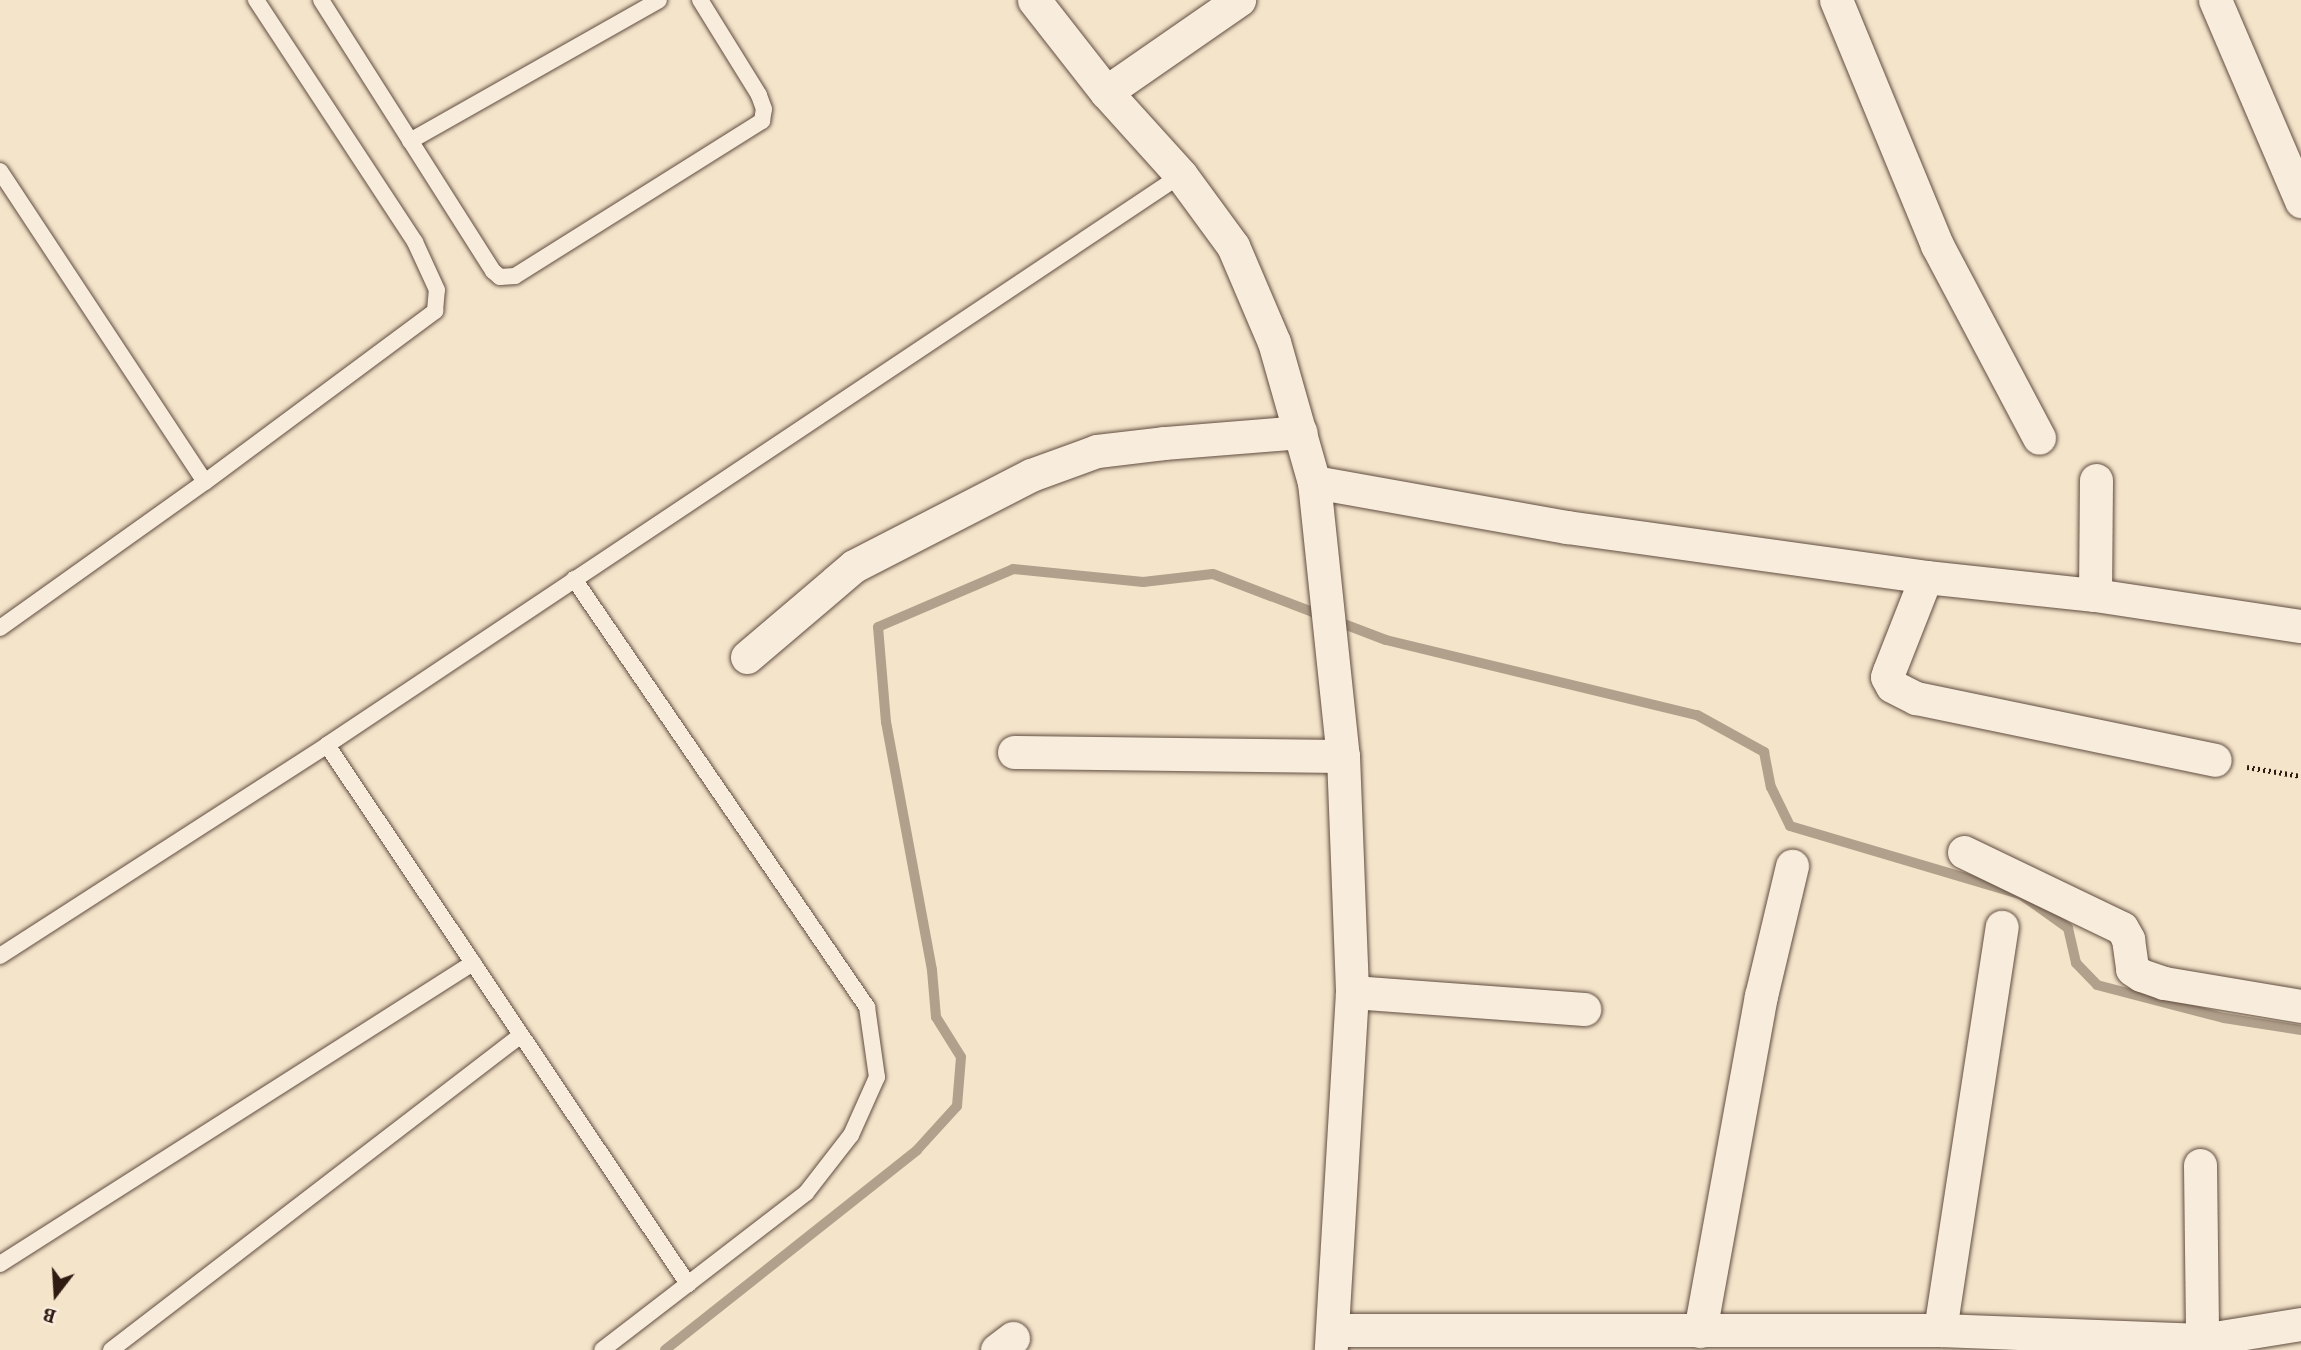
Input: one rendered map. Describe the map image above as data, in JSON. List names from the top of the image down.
{
  "north": "bottom"
}
